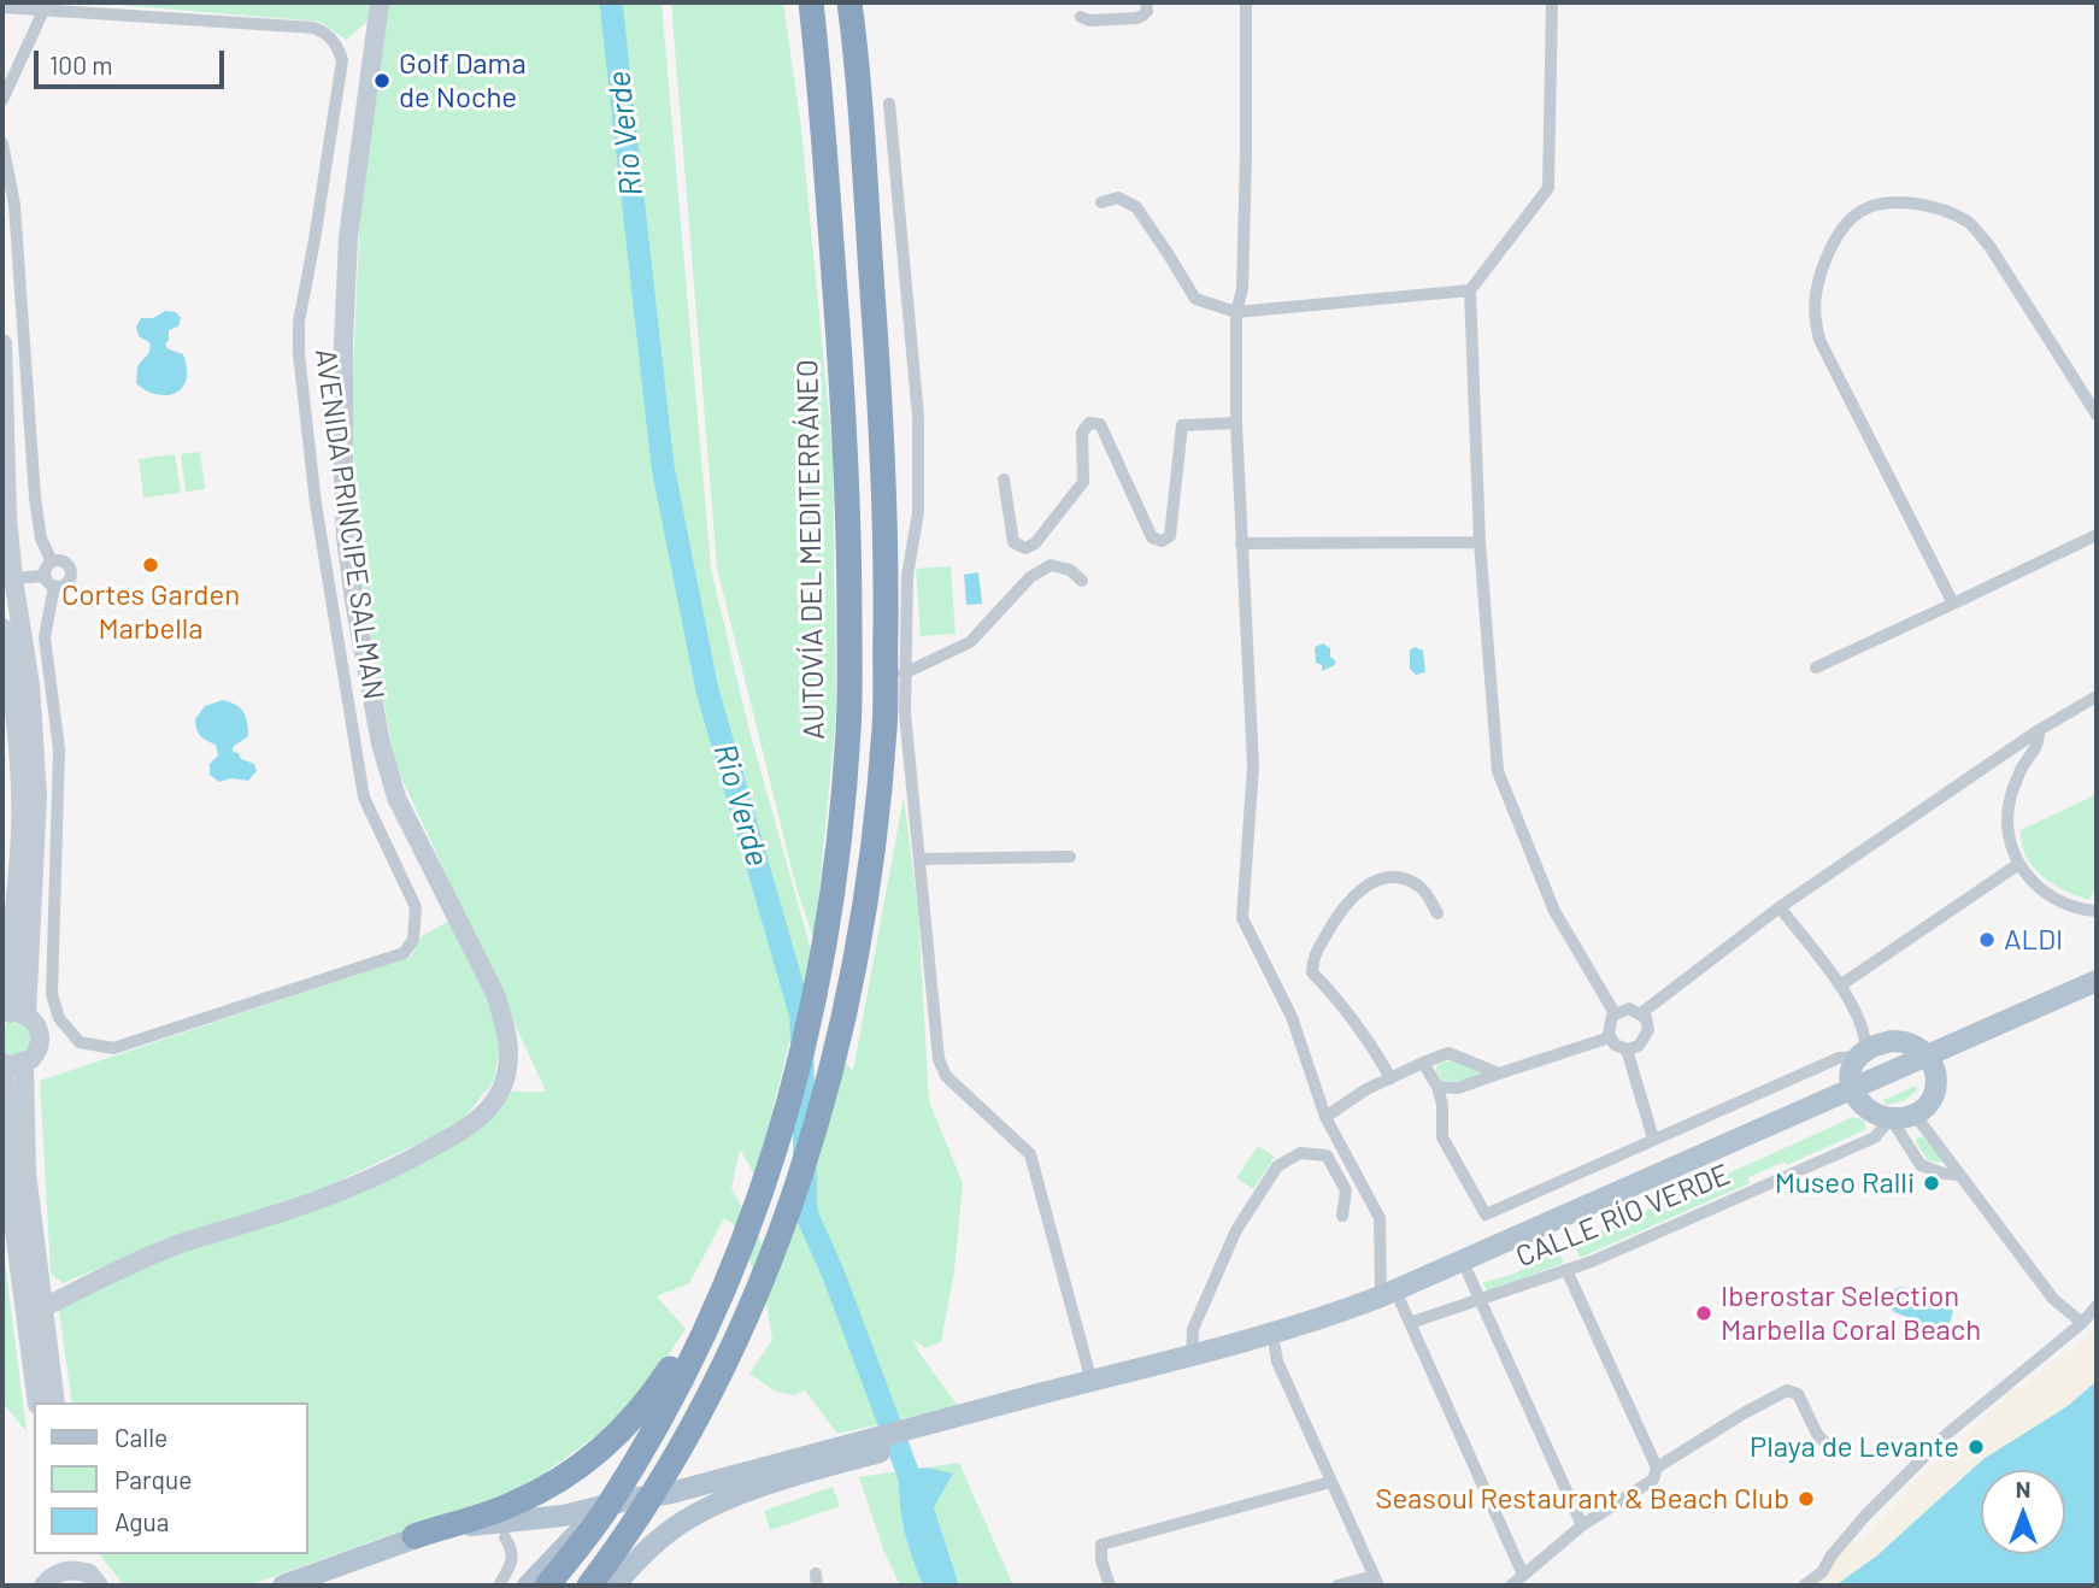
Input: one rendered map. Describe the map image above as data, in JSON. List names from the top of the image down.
{
  "streets": {
    "highway": ["AUTOVÍA DEL MEDITERRÁNEO"],
    "street": ["AVENIDA PRINCIPE SALMAN", "CALLE RÍO VERDE"]
  },
  "water": ["Rio Verde"],
  "places": [
    "Golf Dama de Noche",
    "Cortes Garden Marbella",
    "ALDI",
    "Museo Ralli",
    "Iberostar Selection Marbella Coral Beach",
    "Playa de Levante",
    "Seasoul Restaurant & Beach Club"
  ],
  "legend": ["Calle", "Parque", "Agua"],
  "scale_bar": "100 m",
  "north": "top"
}
